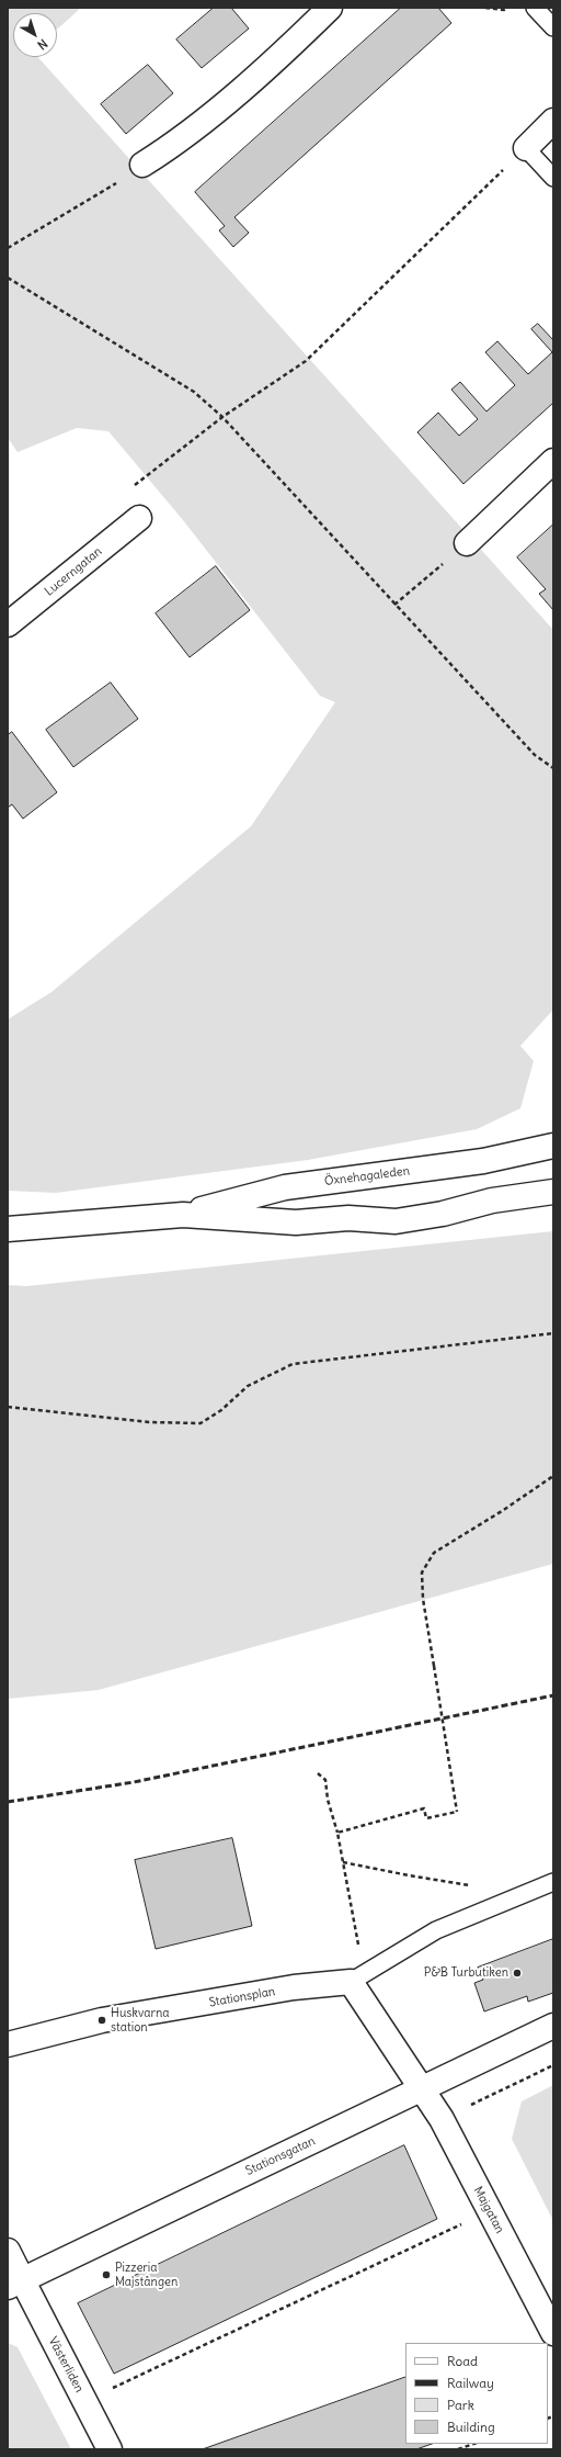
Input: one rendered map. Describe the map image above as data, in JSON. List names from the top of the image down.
{
  "streets": {
    "street": [
      "Lucerngatan",
      "Öxnehagaleden",
      "Stationsplan",
      "Stationsgatan",
      "Majgatan",
      "Västerliden"
    ]
  },
  "crossings": [
    ["Stationsgatan", "Majgatan"],
    ["Stationsgatan", "Västerliden"]
  ],
  "places": ["P&B Turbutiken", "Huskvarna station", "Pizzeria Majstången"],
  "legend": [
    "Road",
    "Railway",
    "Park",
    "Building"
  ],
  "north": "bottom right"
}
